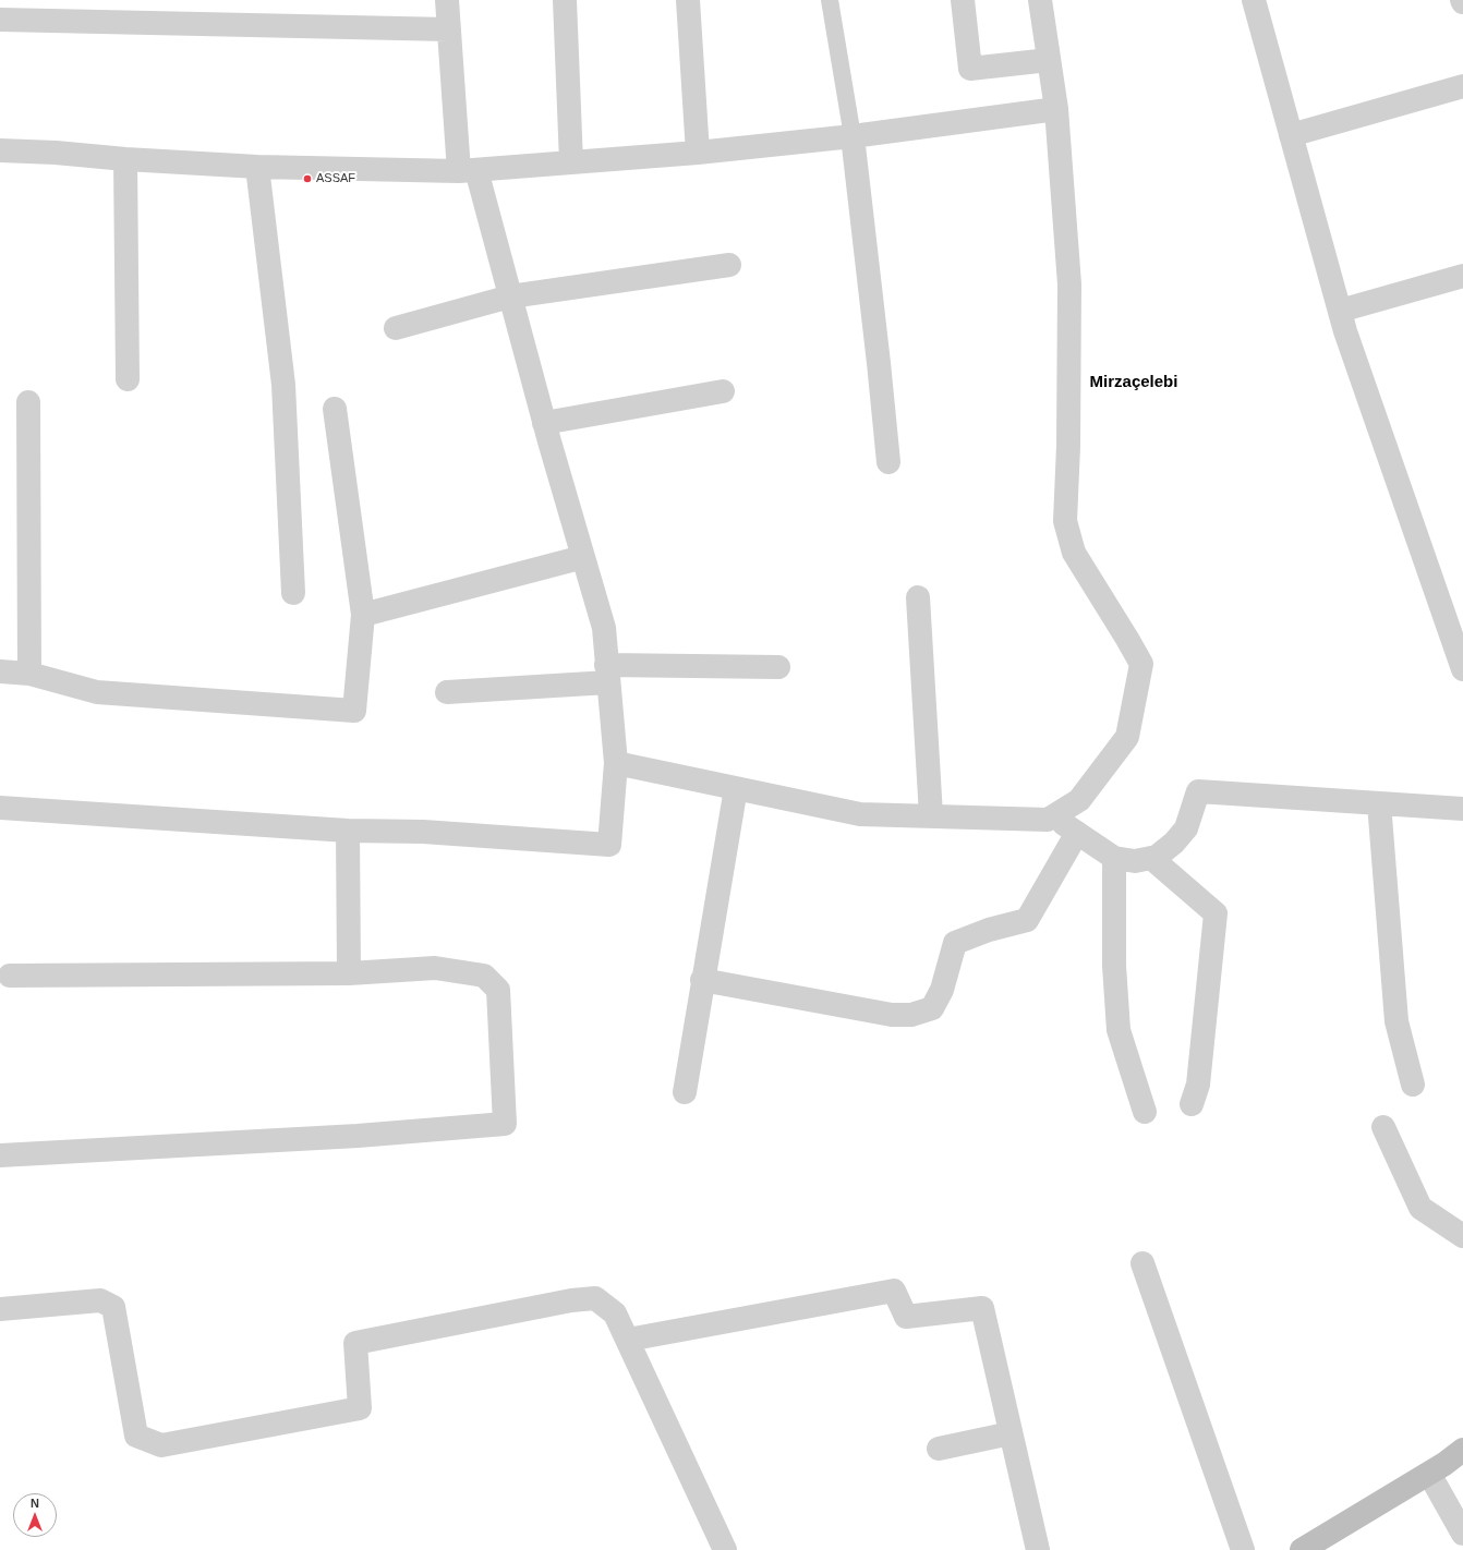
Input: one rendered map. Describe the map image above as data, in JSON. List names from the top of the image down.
{
  "districts": ["Mirzaçelebi"],
  "places": ["ASSAF"],
  "north": "top"
}
